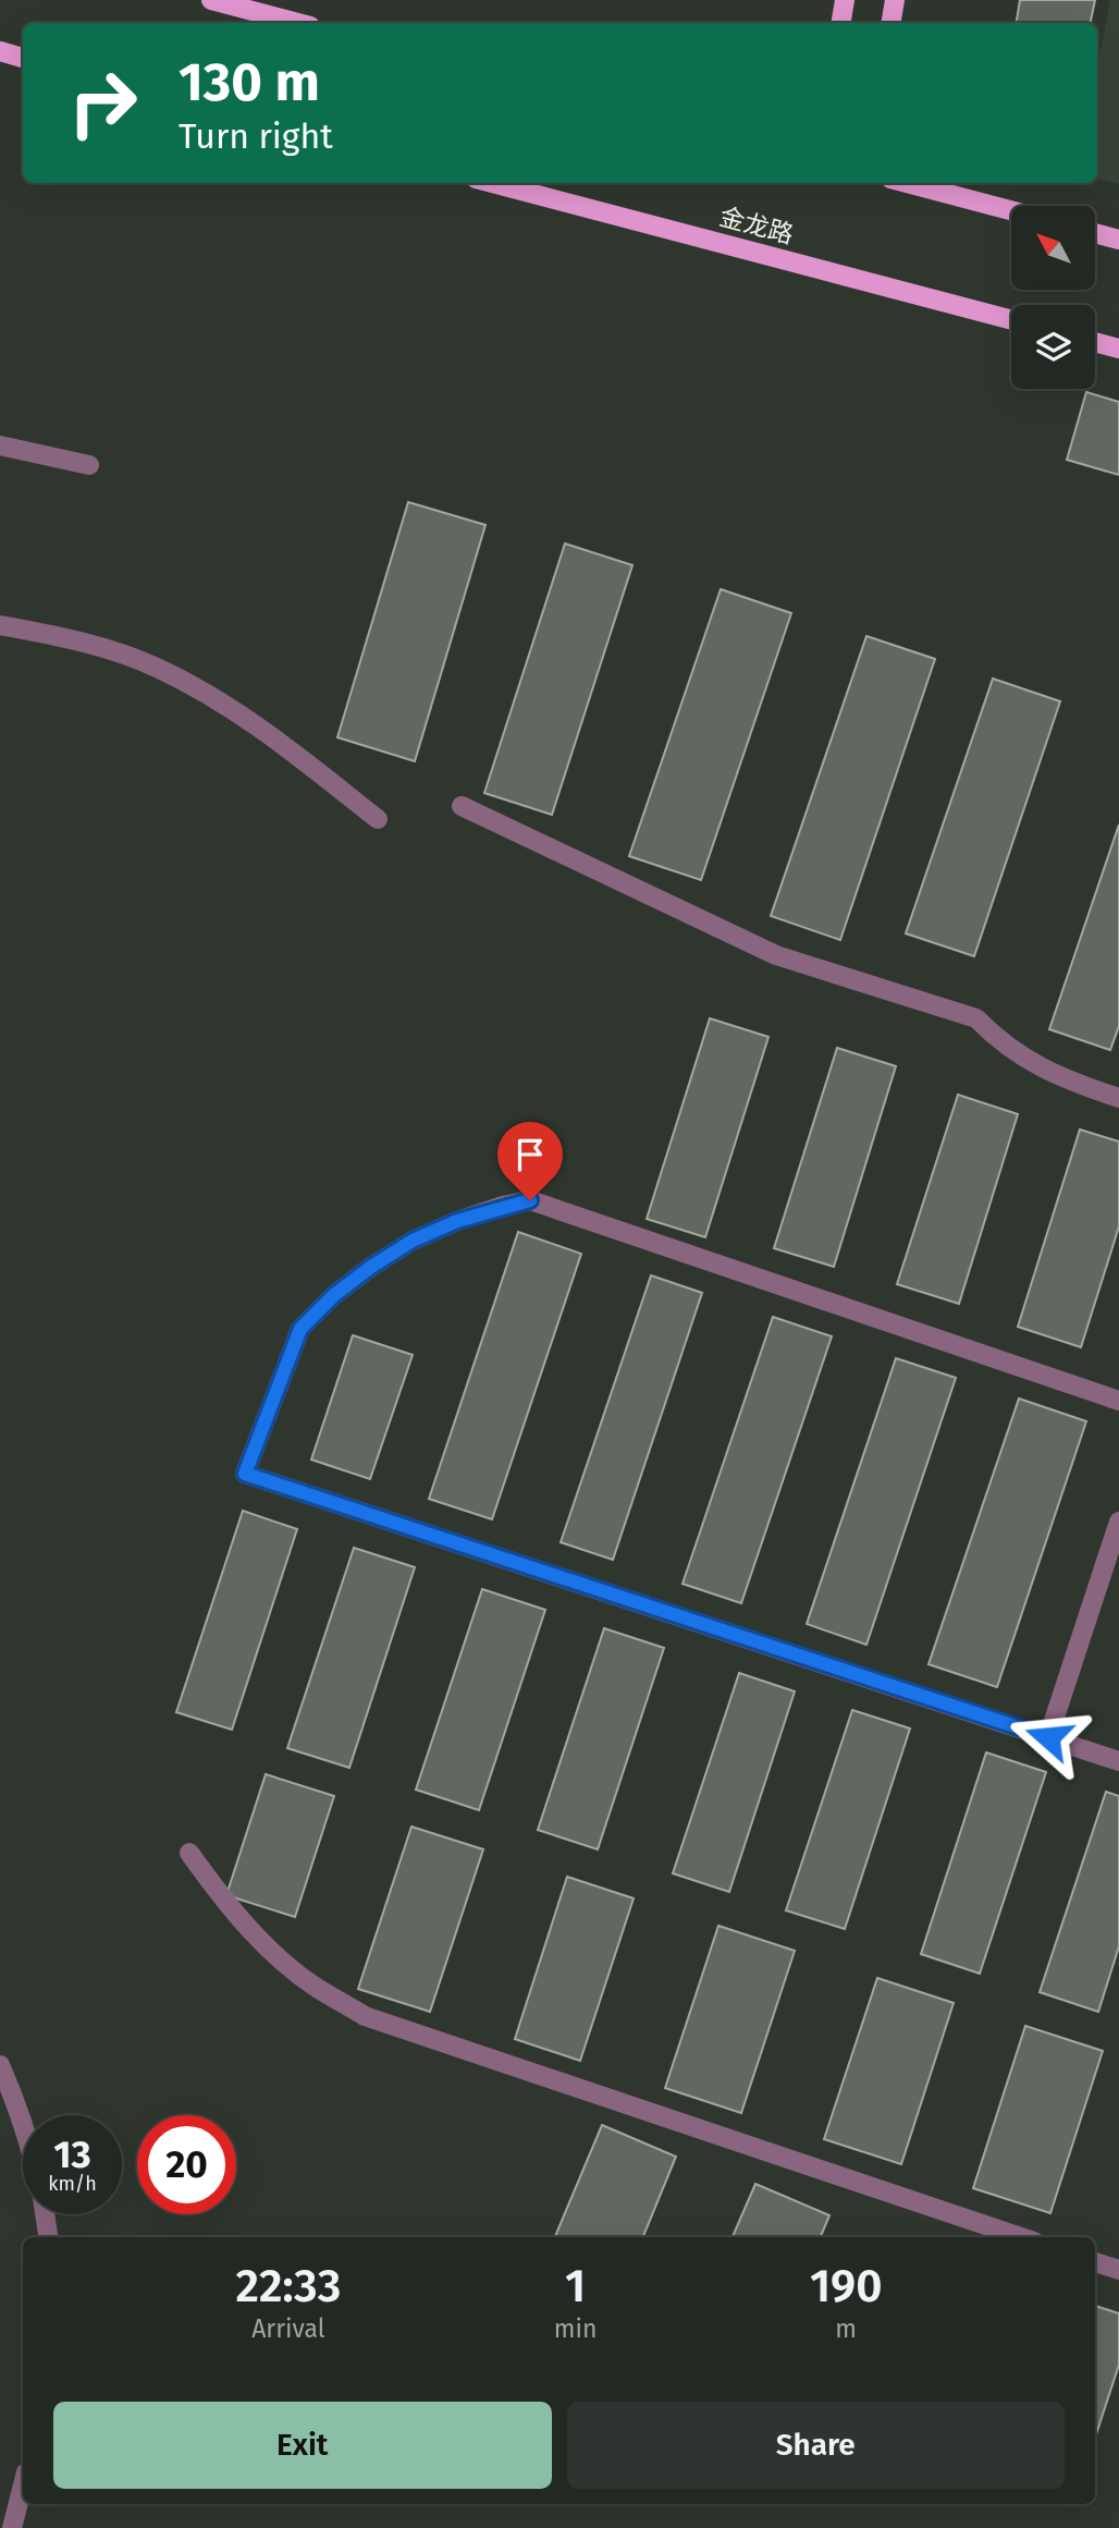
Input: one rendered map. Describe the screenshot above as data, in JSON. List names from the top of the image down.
{
  "streets": {
    "main road": ["金龙路"]
  },
  "north": "top left",
  "page": {
    "turn": ["130 m", "Turn right"],
    "speed": "13 km/h",
    "limit": "20",
    "eta": [
      "22:33",
      "Arrival",
      "1",
      "min",
      "190",
      "m"
    ],
    "buttons": ["Exit", "Share"]
  }
}
